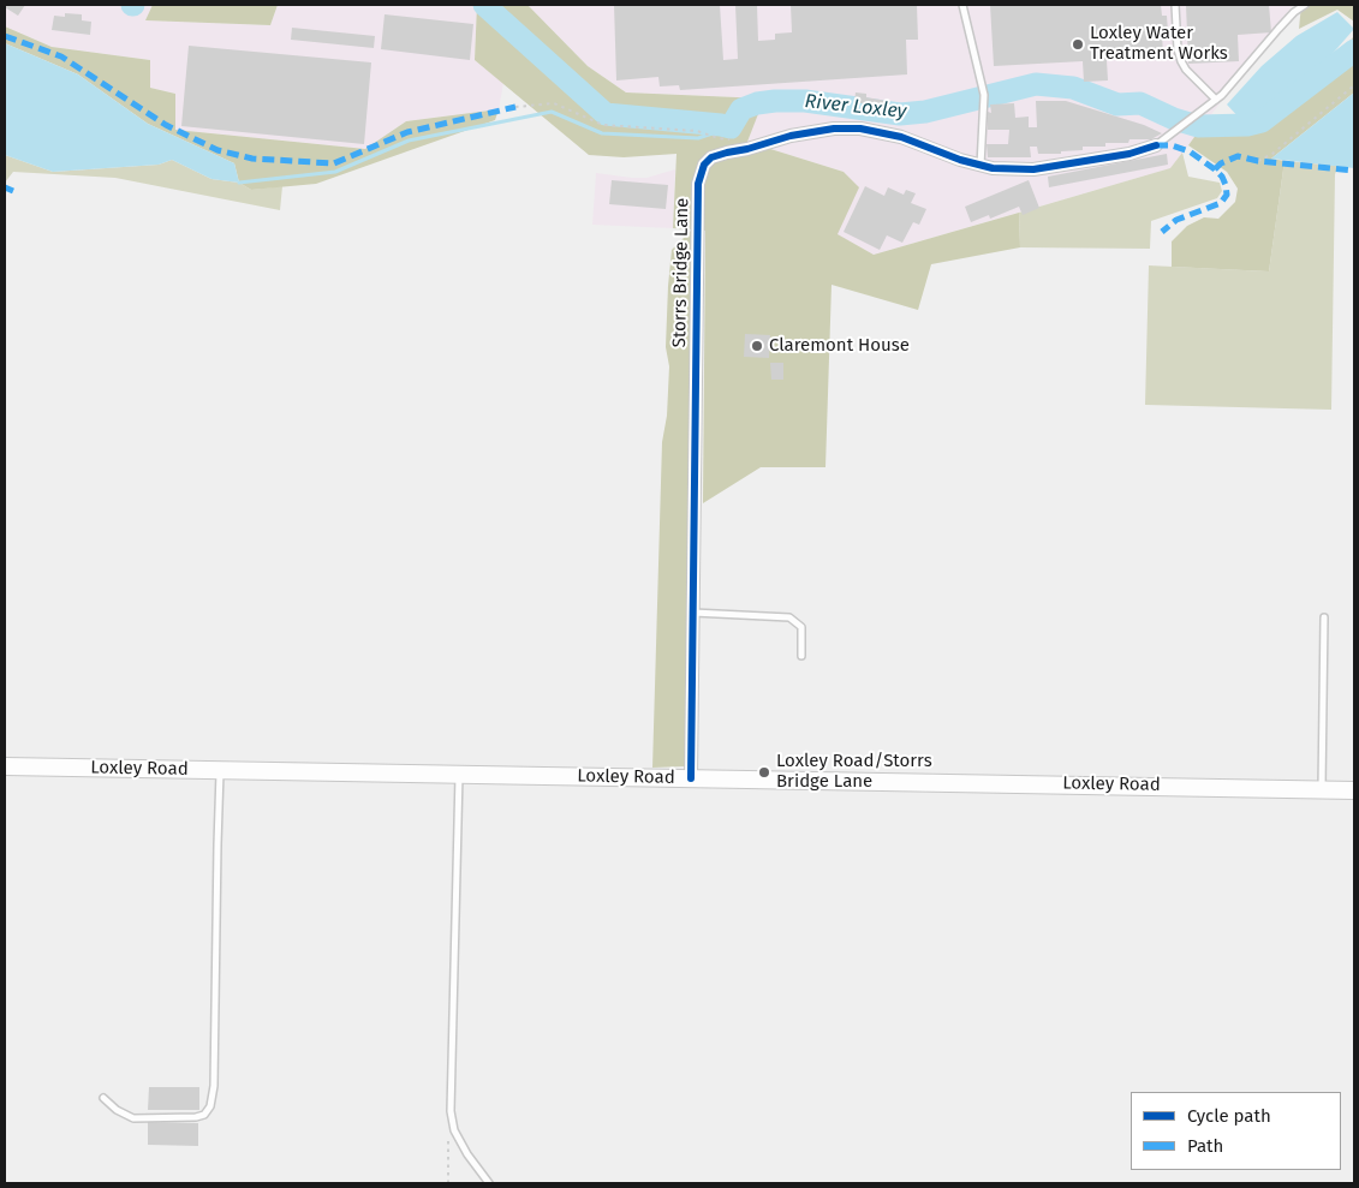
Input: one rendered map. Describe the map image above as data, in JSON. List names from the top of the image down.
{
  "streets": {
    "main road": ["Loxley Road"],
    "street": ["Storrs Bridge Lane"]
  },
  "crossings": [
    ["Storrs Bridge Lane", "Loxley Road"]
  ],
  "water": ["River Loxley"],
  "places": ["Loxley Water Treatment Works", "Claremont House", "Loxley Road/Storrs Bridge Lane"],
  "legend": ["Cycle path", "Path"]
}
